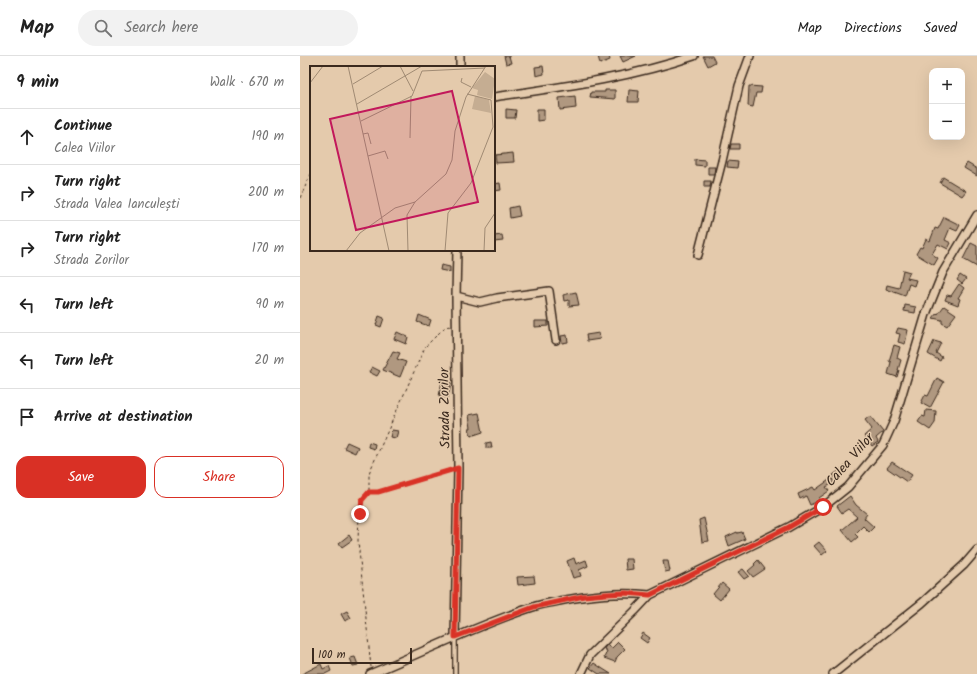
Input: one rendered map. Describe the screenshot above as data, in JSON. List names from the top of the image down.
{
  "streets": {
    "street": ["Strada Zorilor", "Calea Viilor"]
  },
  "scale_bar": "100 m",
  "page": {
    "header": "Map",
    "search": "Search here",
    "nav": ["Map", "Directions", "Saved"],
    "heading": ["9 min", "Walk · 670 m"],
    "map_buttons": ["+", "−"],
    "list": [
      ["Continue", "Calea Viilor", "190 m"],
      ["Turn right", "Strada Valea Ianculești", "200 m"],
      ["Turn right", "Strada Zorilor", "170 m"],
      ["Turn left", "90 m"],
      ["Turn left", "20 m"],
      "Arrive at destination"
    ],
    "buttons": ["Save", "Share"],
    "scale": "100 m"
  }
}
